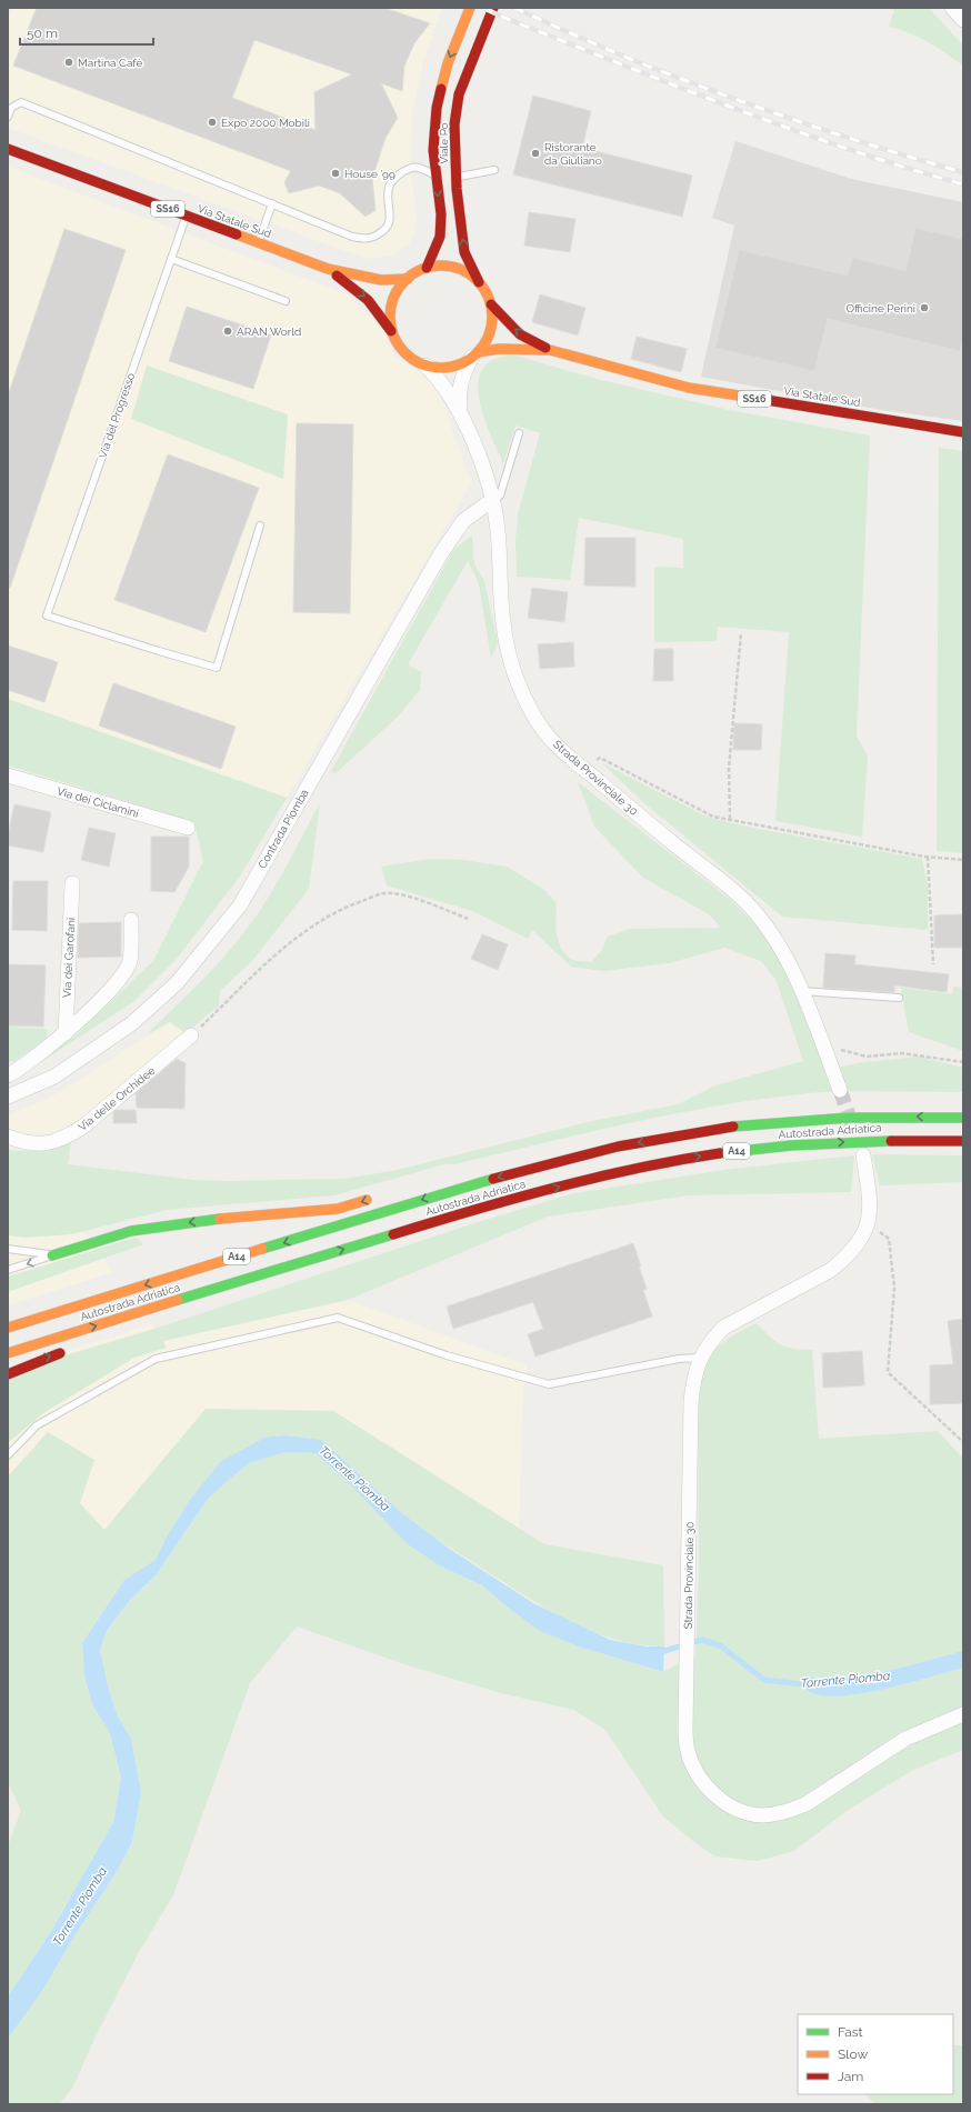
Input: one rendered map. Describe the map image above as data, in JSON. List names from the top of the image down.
{
  "streets": {
    "main road": [
      "Viale Po",
      "SS16",
      "Via Statale Sud",
      "Autostrada Adriatica",
      "A14"
    ],
    "street": [
      "Strada Provinciale 30",
      "Via dei Ciclamini",
      "Contrada Piomba",
      "Via dei Garofani",
      "Via delle Orchidee"
    ],
    "lane": ["Via del Progresso"]
  },
  "crossings": [
    ["Viale Po", "SS16"],
    ["Viale Po", "Strada Provinciale 30"],
    ["SS16", "Via Statale Sud"],
    ["SS16", "Strada Provinciale 30"],
    ["Via Statale Sud", "Via del Progresso"],
    ["Strada Provinciale 30", "Contrada Piomba"]
  ],
  "water": ["Torrente Piomba"],
  "places": [
    "Martina Cafè",
    "Expo 2000 Mobili",
    "Ristorante da Giuliano",
    "House '99",
    "Officine Perini",
    "ARAN World"
  ],
  "legend": ["Fast", "Slow", "Jam"],
  "scale_bar": "50 m"
}
